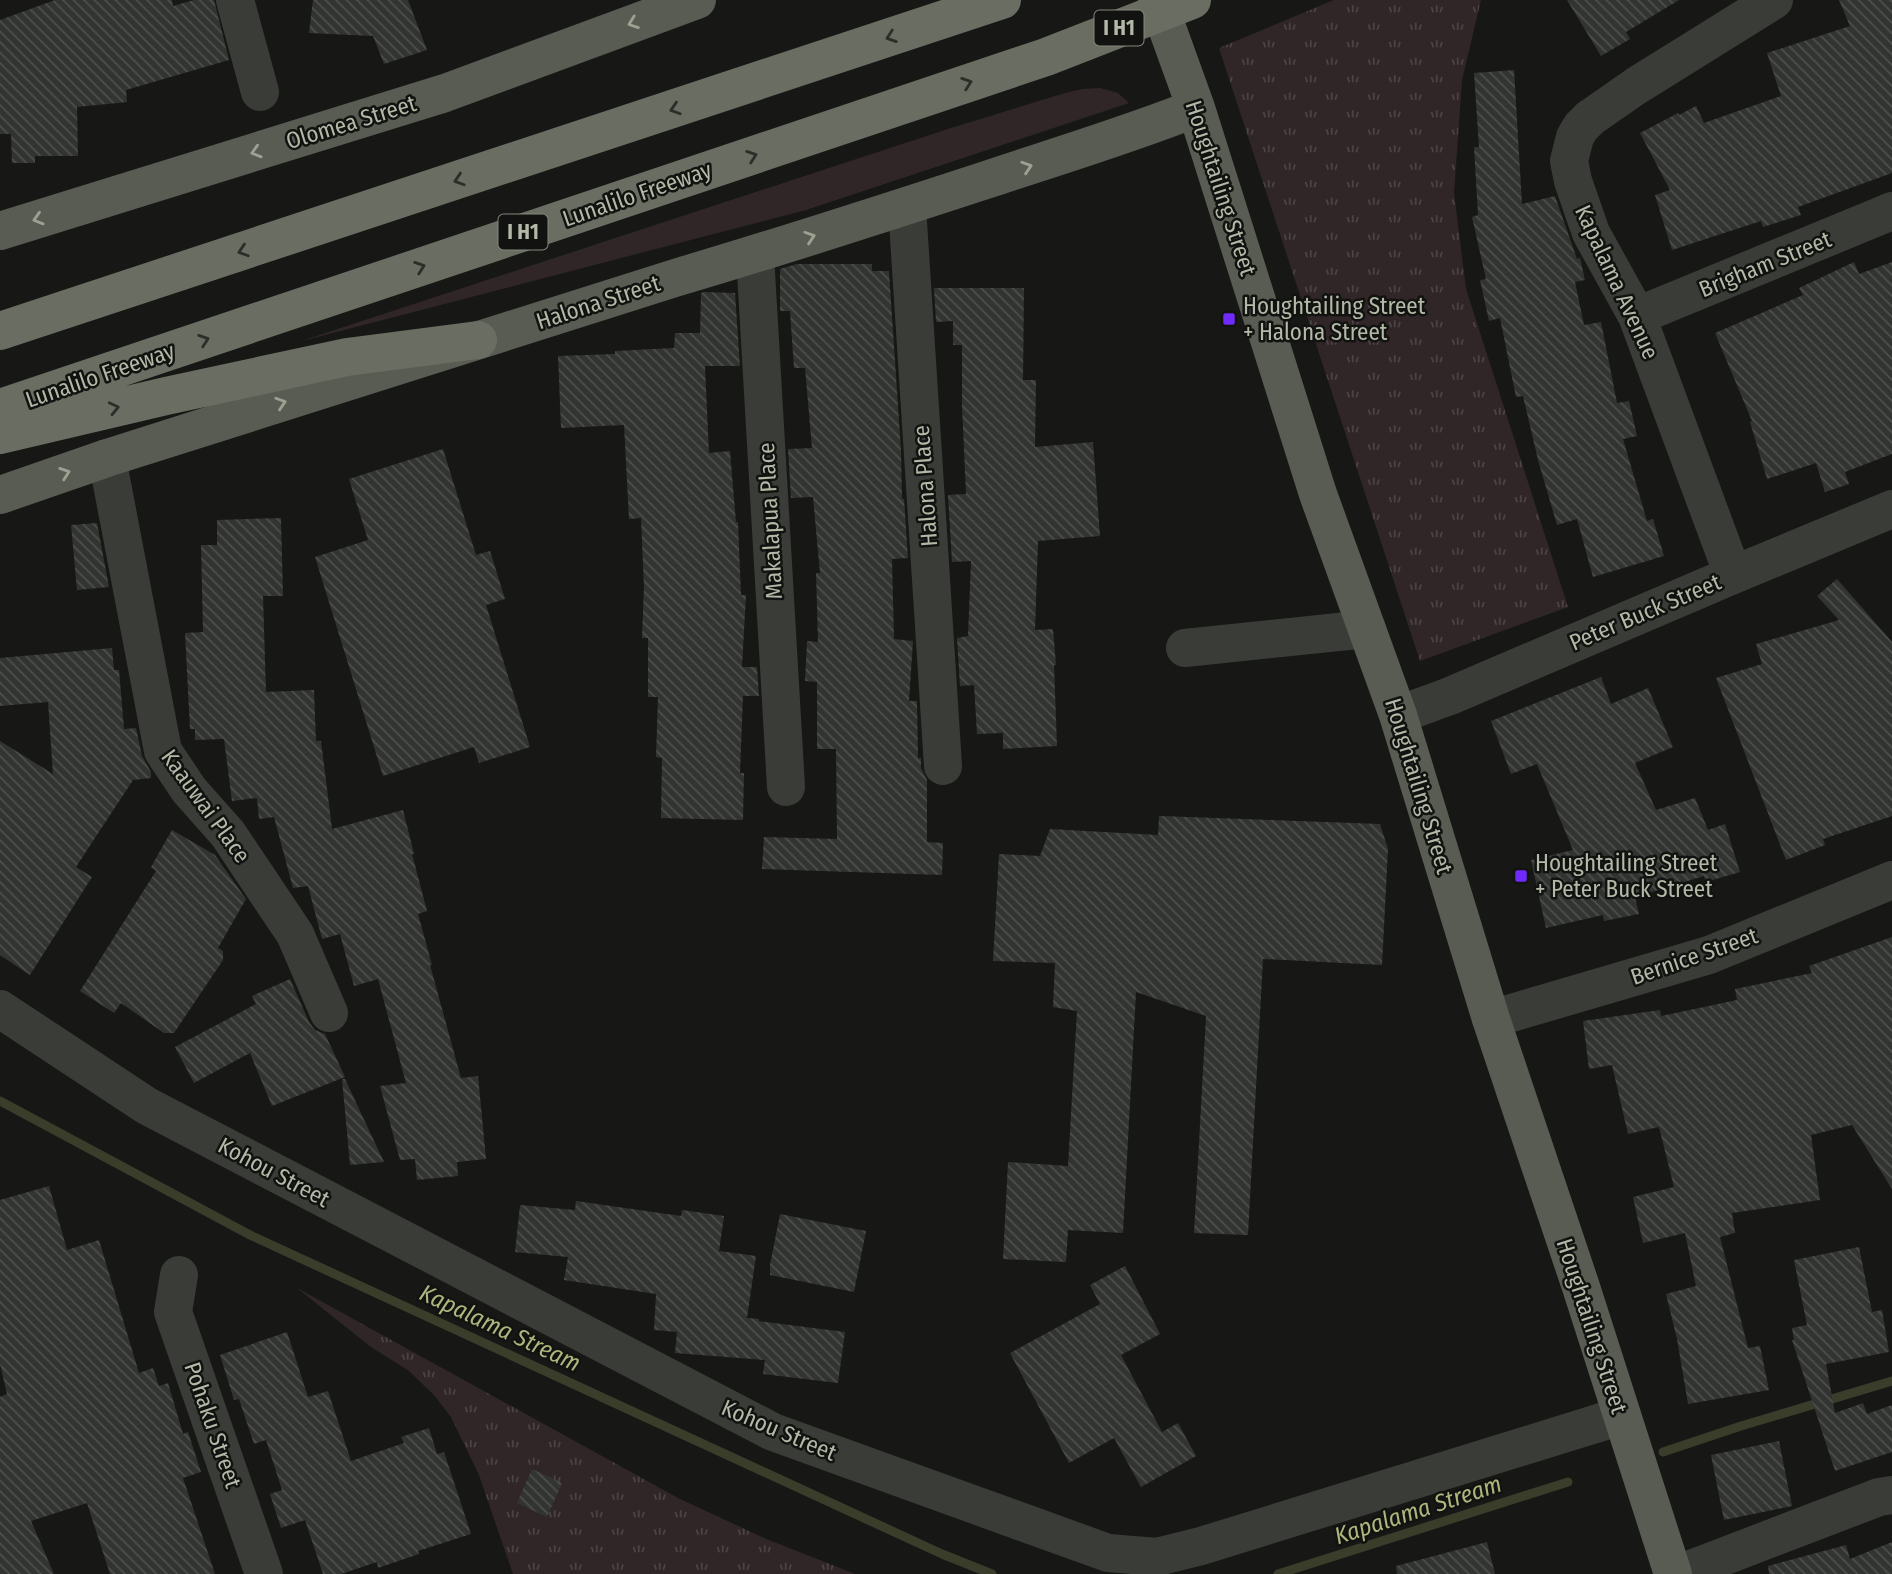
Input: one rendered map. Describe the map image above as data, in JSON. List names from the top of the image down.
{
  "streets": {
    "highway": ["I H1", "Lunalilo Freeway"],
    "main road": ["Olomea Street", "Houghtailing Street", "Halona Street"],
    "street": [
      "Brigham Street",
      "Kapalama Avenue",
      "Halona Place",
      "Makalapua Place",
      "Peter Buck Street",
      "Kaauwai Place",
      "Bernice Street",
      "Kohou Street",
      "Pohaku Street"
    ]
  },
  "crossings": [
    ["Houghtailing Street", "Halona Street"],
    ["Houghtailing Street", "Peter Buck Street"],
    ["Houghtailing Street", "Bernice Street"],
    ["Houghtailing Street", "Kohou Street"],
    ["Brigham Street", "Kapalama Avenue"],
    ["Kapalama Avenue", "Peter Buck Street"],
    ["Halona Street", "Halona Place"],
    ["Halona Street", "Makalapua Place"],
    ["Halona Street", "Kaauwai Place"]
  ],
  "one_way": ["Olomea Street", "Halona Street"],
  "water": ["Kapalama Stream"],
  "places": {
    "transit": ["Houghtailing Street + Halona Street", "Houghtailing Street + Peter Buck Street"]
  }
}
